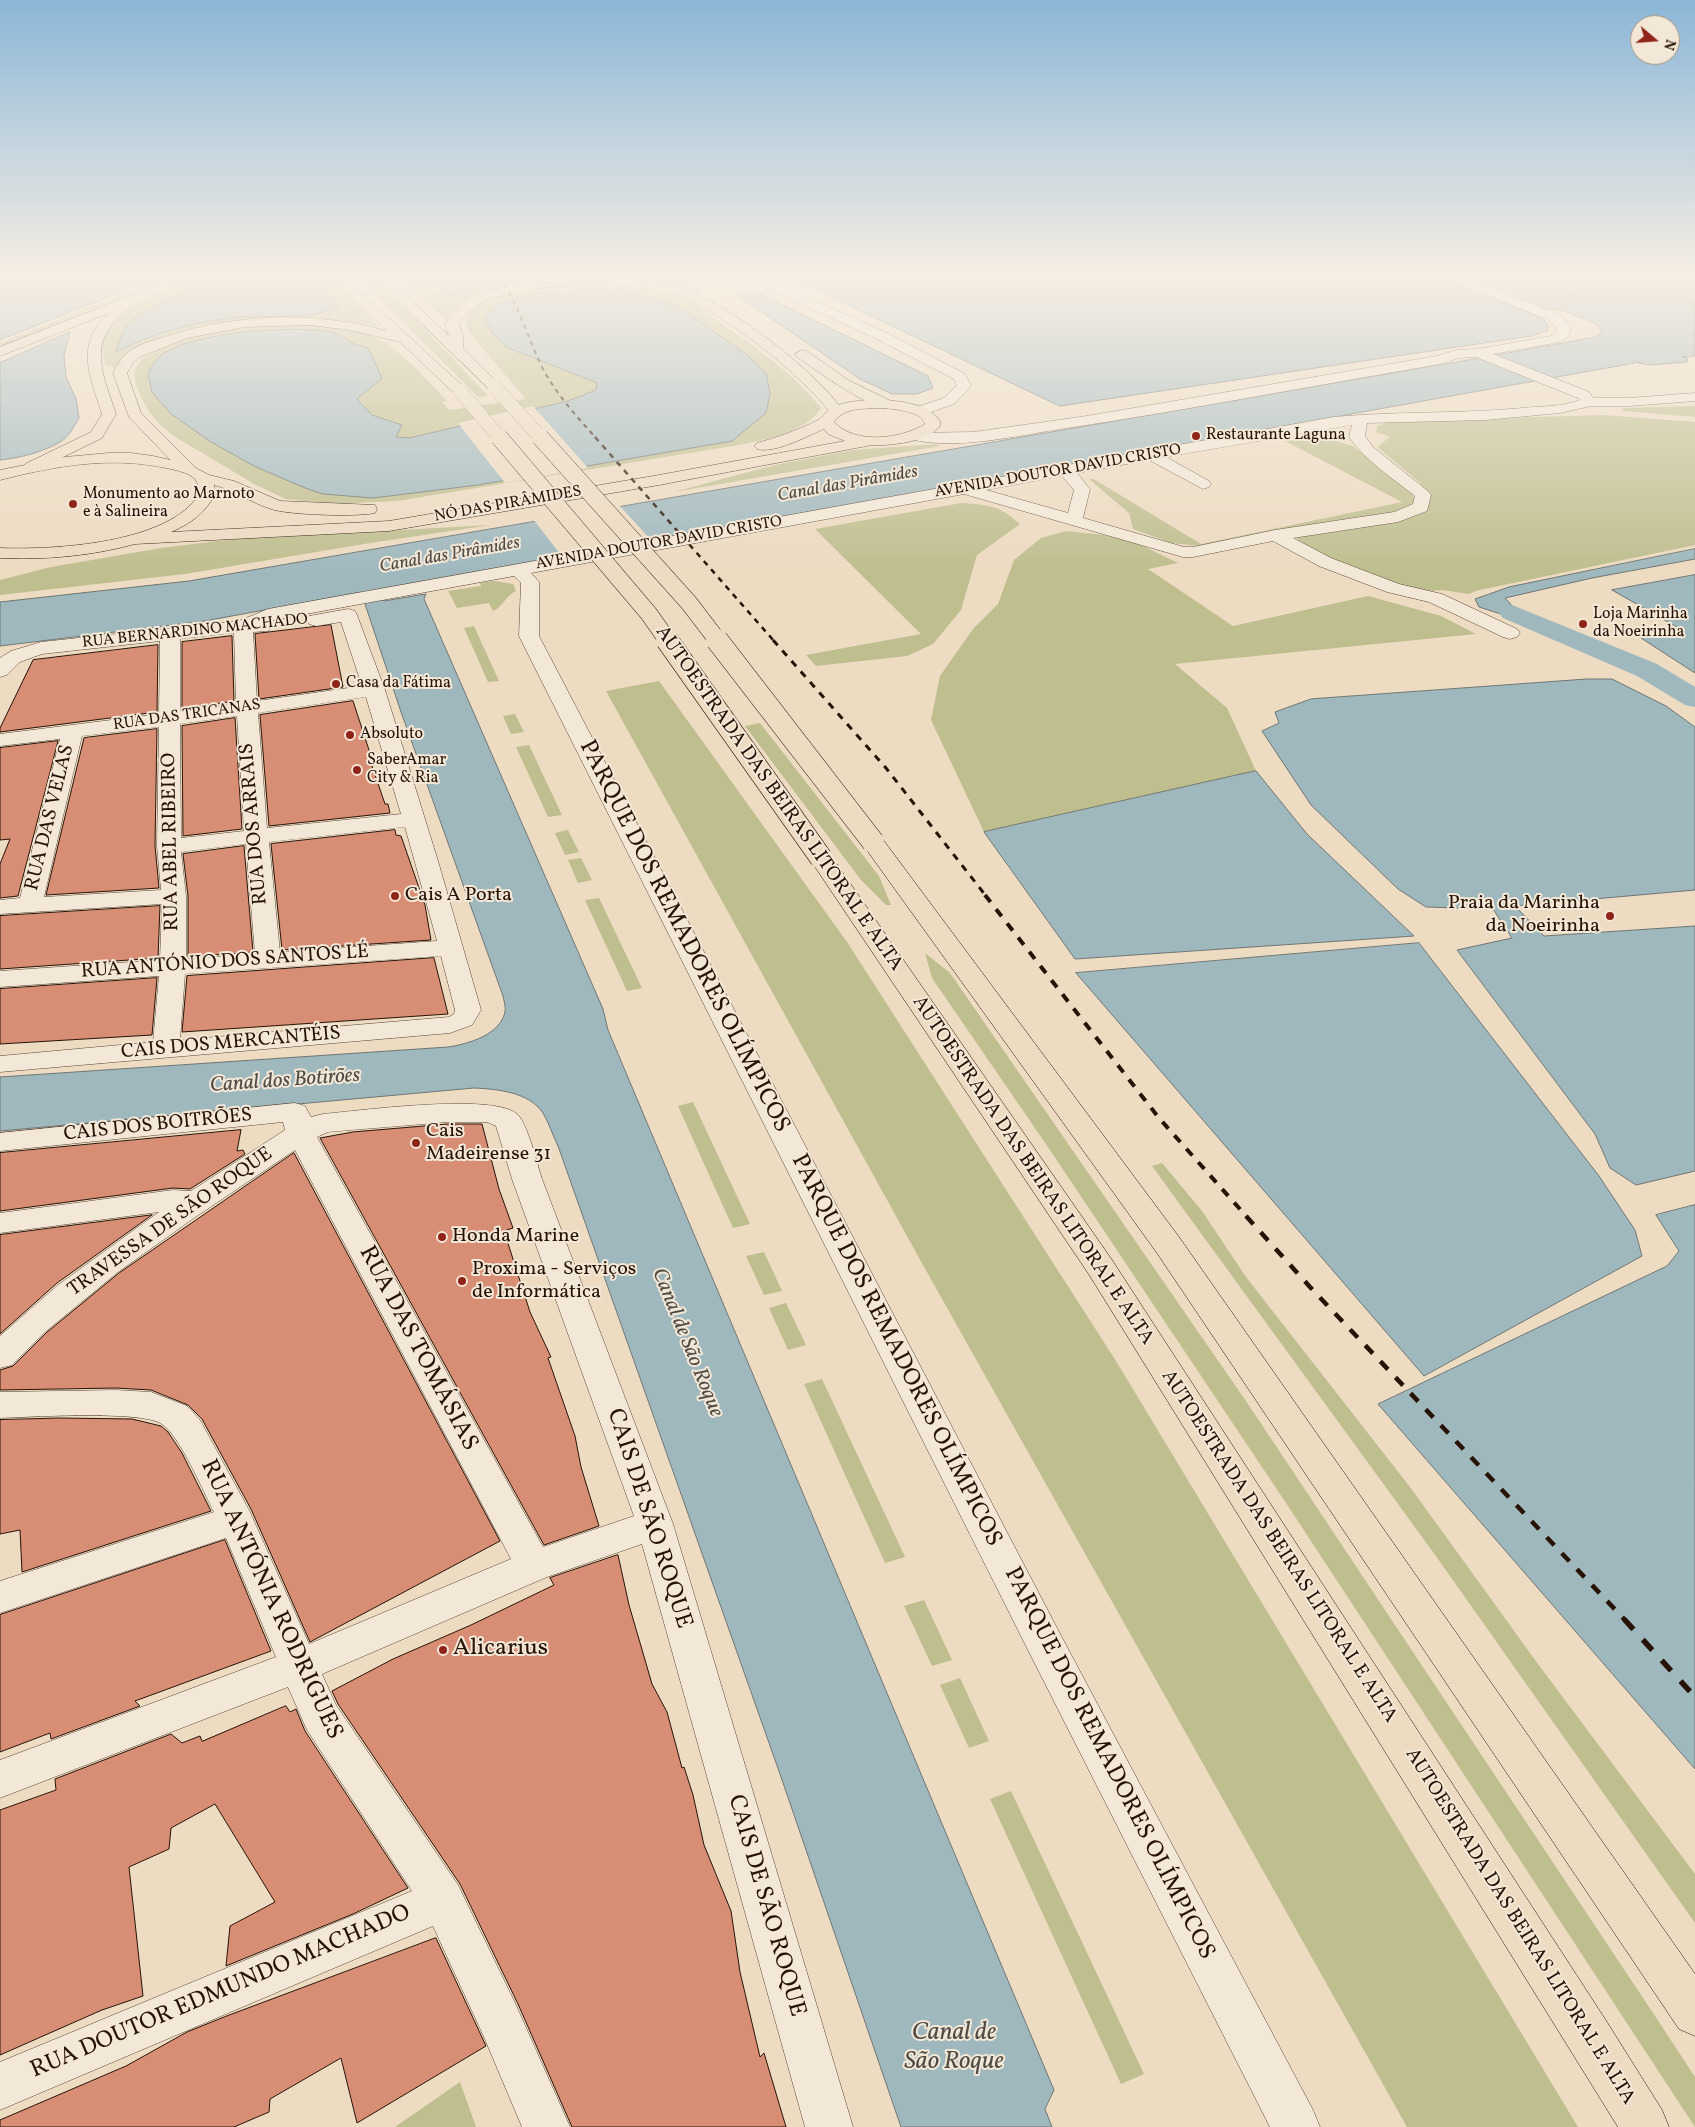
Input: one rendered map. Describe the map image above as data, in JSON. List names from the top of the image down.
{
  "streets": {
    "main road": ["NÓ DAS PIRÂMIDES", "AUTOESTRADA DAS BEIRAS LITORAL E ALTA"],
    "street": [
      "AVENIDA DOUTOR DAVID CRISTO",
      "RUA BERNARDINO MACHADO",
      "RUA DAS TRICANAS",
      "RUA DAS VELAS",
      "RUA DOS ARRAIS",
      "RUA ABEL RIBEIRO",
      "PARQUE DOS REMADORES OLÍMPICOS",
      "RUA ANTÓNIO DOS SANTOS LÉ",
      "CAIS DOS MERCANTÉIS",
      "CAIS DOS BOITRÕES",
      "TRAVESSA DE SÃO ROQUE",
      "RUA DAS TOMÁSIAS",
      "CAIS DE SÃO ROQUE",
      "RUA ANTÓNIA RODRIGUES",
      "RUA DOUTOR EDMUNDO MACHADO"
    ]
  },
  "crossings": [
    ["AVENIDA DOUTOR DAVID CRISTO", "RUA BERNARDINO MACHADO"],
    ["AVENIDA DOUTOR DAVID CRISTO", "RUA DOS ARRAIS"],
    ["AVENIDA DOUTOR DAVID CRISTO", "PARQUE DOS REMADORES OLÍMPICOS"],
    ["RUA BERNARDINO MACHADO", "RUA DAS TRICANAS"],
    ["RUA BERNARDINO MACHADO", "RUA DOS ARRAIS"],
    ["RUA BERNARDINO MACHADO", "RUA ABEL RIBEIRO"],
    ["RUA DAS TRICANAS", "RUA DAS VELAS"],
    ["RUA DAS TRICANAS", "RUA DOS ARRAIS"],
    ["RUA DAS TRICANAS", "RUA ABEL RIBEIRO"],
    ["RUA DOS ARRAIS", "RUA ANTÓNIO DOS SANTOS LÉ"],
    ["RUA ABEL RIBEIRO", "RUA ANTÓNIO DOS SANTOS LÉ"],
    ["RUA ABEL RIBEIRO", "CAIS DOS MERCANTÉIS"],
    ["RUA ANTÓNIO DOS SANTOS LÉ", "CAIS DOS MERCANTÉIS"],
    ["CAIS DOS BOITRÕES", "TRAVESSA DE SÃO ROQUE"],
    ["CAIS DOS BOITRÕES", "RUA DAS TOMÁSIAS"],
    ["CAIS DOS BOITRÕES", "CAIS DE SÃO ROQUE"],
    ["TRAVESSA DE SÃO ROQUE", "RUA DAS TOMÁSIAS"],
    ["TRAVESSA DE SÃO ROQUE", "CAIS DE SÃO ROQUE"],
    ["RUA DAS TOMÁSIAS", "CAIS DE SÃO ROQUE"],
    ["RUA ANTÓNIA RODRIGUES", "RUA DOUTOR EDMUNDO MACHADO"]
  ],
  "water": ["Canal das Pirâmides", "Canal dos Botirões", "Canal de São Roque"],
  "places": [
    "Restaurante Laguna",
    "Monumento ao Marnoto e à Salineira",
    "Loja Marinha da Noeirinha",
    "Casa da Fátima",
    "Absoluto",
    "SaberAmar City & Ria",
    "Cais A Porta",
    "Praia da Marinha da Noeirinha",
    "Cais Madeirense 31",
    "Honda Marine",
    "Proxima - Serviços de Informática",
    "Alicarius"
  ],
  "north": "right"
}
